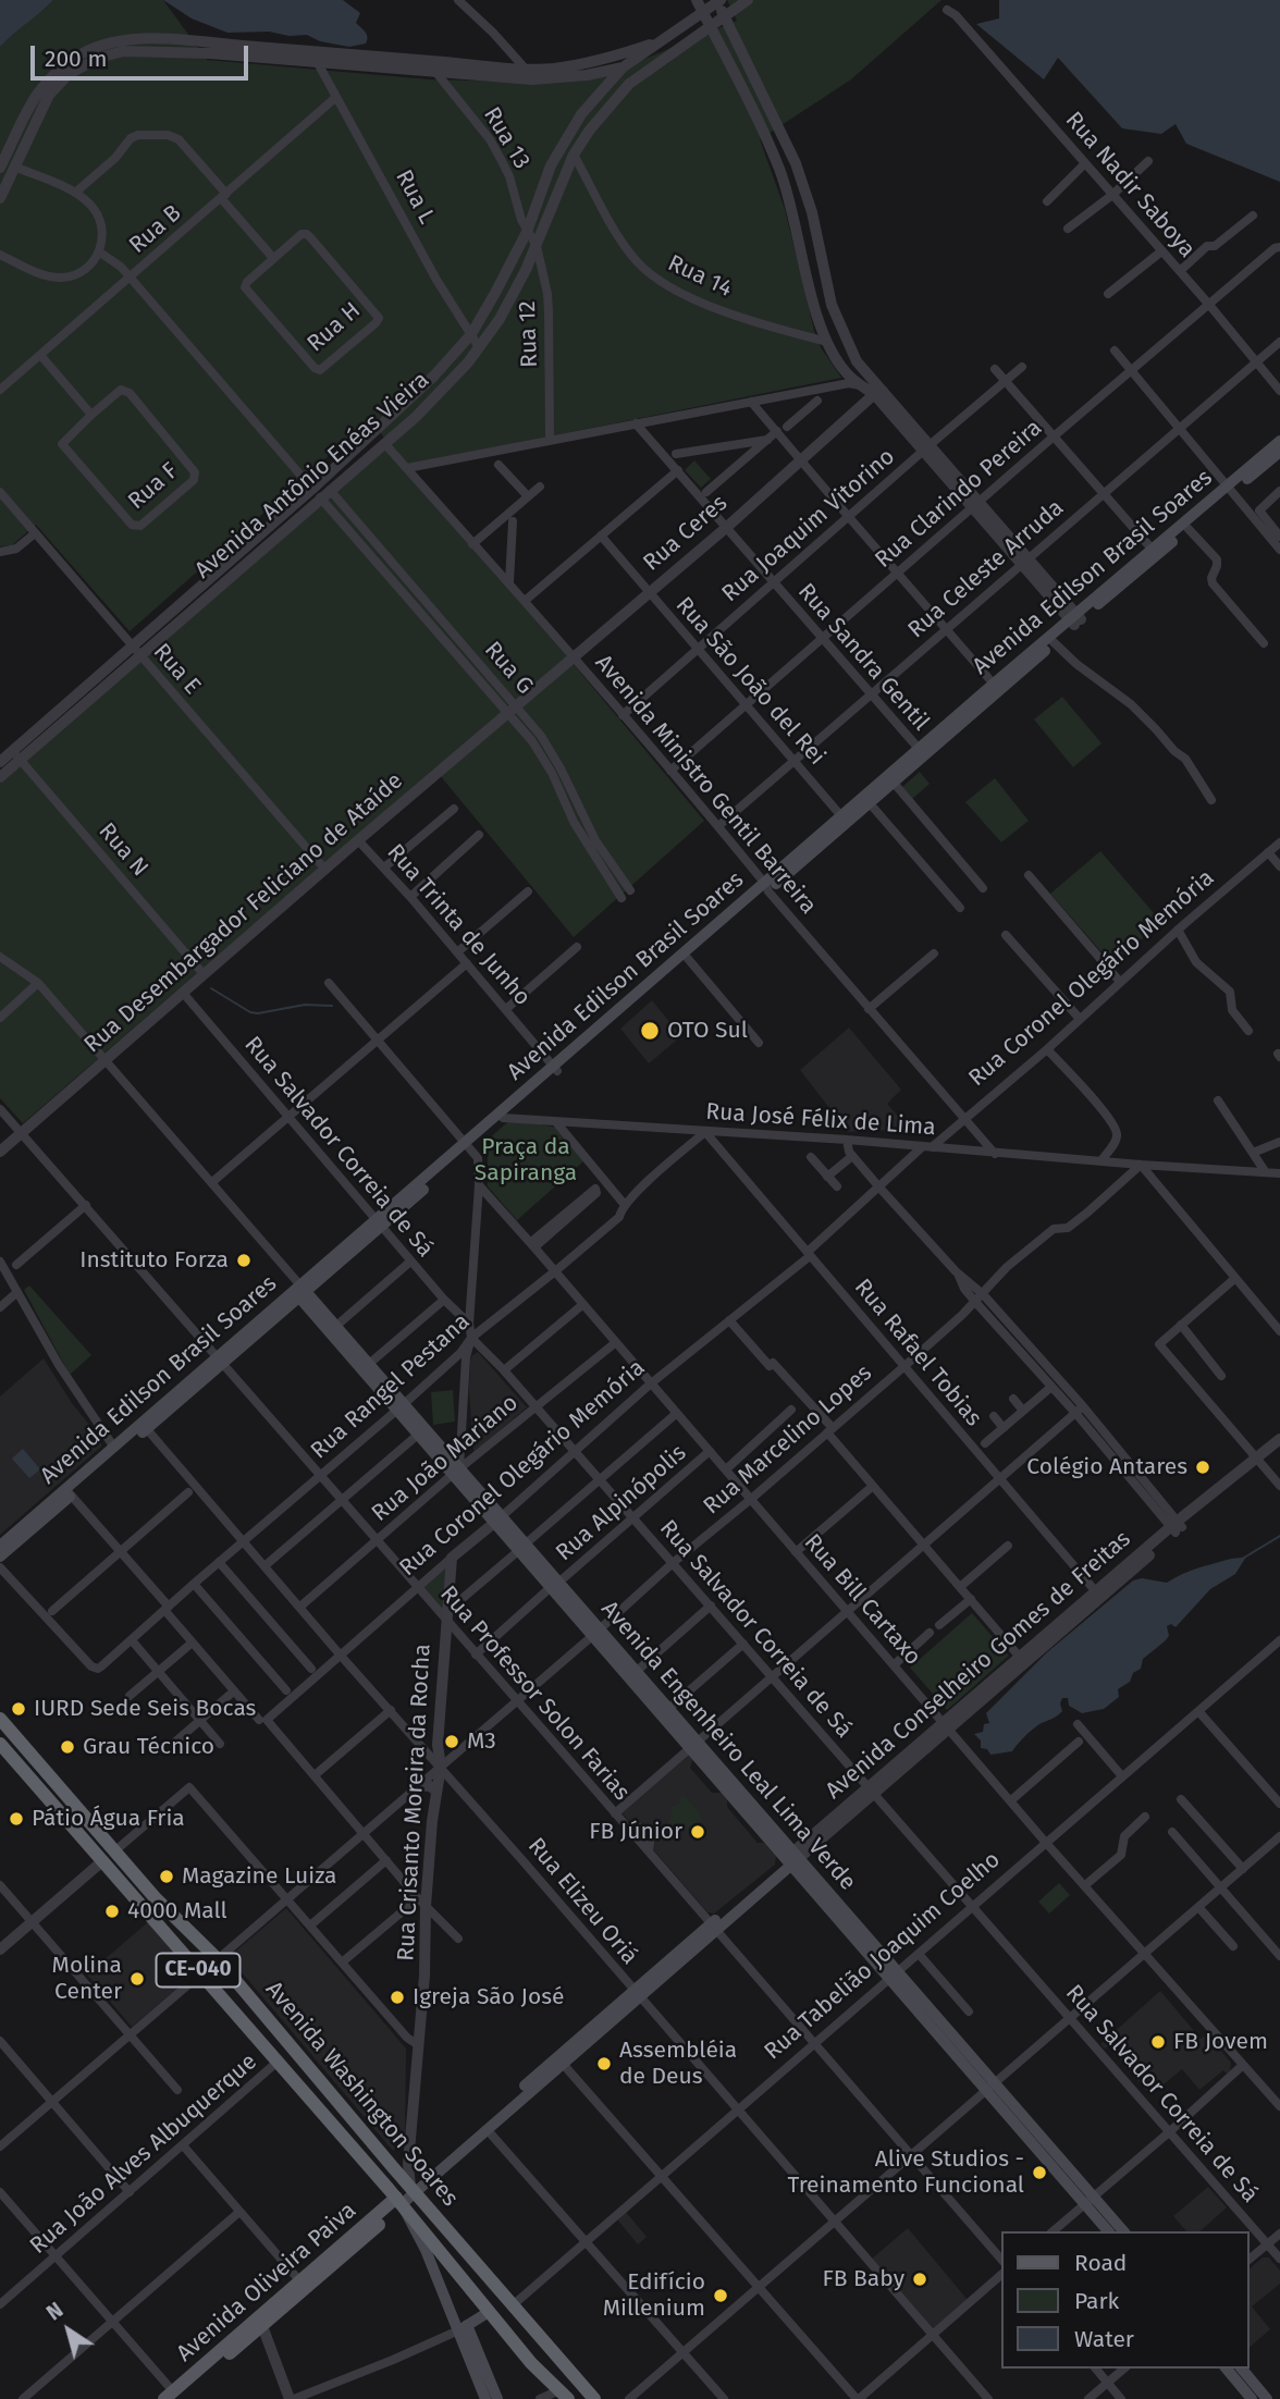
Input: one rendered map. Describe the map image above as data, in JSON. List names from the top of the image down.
{
  "streets": {
    "highway": ["CE-040", "Avenida Washington Soares"],
    "main road": [
      "Avenida Edilson Brasil Soares",
      "Avenida Conselheiro Gomes de Freitas",
      "Avenida Engenheiro Leal Lima Verde",
      "Avenida Oliveira Paiva"
    ],
    "street": [
      "Rua 13",
      "Rua Nadir Saboya",
      "Rua L",
      "Rua B",
      "Rua 14",
      "Rua H",
      "Rua 12",
      "Avenida Antônio Enéas Vieira",
      "Rua F",
      "Rua Clarindo Pereira",
      "Rua Joaquim Vitorino",
      "Rua Ceres",
      "Rua Celeste Arruda",
      "Rua Sandra Gentil",
      "Rua G",
      "Rua E",
      "Rua São João del Rei",
      "Avenida Ministro Gentil Barreira",
      "Rua N",
      "Rua Desembargador Feliciano de Ataíde",
      "Rua Trinta de Junho",
      "Rua Coronel Olegário Memória",
      "Rua José Félix de Lima",
      "Rua Salvador Correia de Sá",
      "Rua Rafael Tobias",
      "Rua Rangel Pestana",
      "Rua Marcelino Lopes",
      "Rua João Mariano",
      "Rua Alpinópolis",
      "Rua Bill Cartaxo",
      "Rua Professor Solon Farias",
      "Rua Crisanto Moreira da Rocha",
      "Rua Elizeu Oriá",
      "Rua Tabelião Joaquim Coelho",
      "Rua João Alves Albuquerque"
    ]
  },
  "crossings": [
    ["Rua 13", "Rua 12"],
    ["Rua 13", "Avenida Antônio Enéas Vieira"],
    ["Rua Nadir Saboya", "Rua Clarindo Pereira"],
    ["Rua Nadir Saboya", "Rua Celeste Arruda"],
    ["Rua L", "Rua B"],
    ["Rua L", "Avenida Antônio Enéas Vieira"],
    ["Rua B", "Rua G"],
    ["Rua 14", "Avenida Antônio Enéas Vieira"],
    ["Rua 12", "Avenida Antônio Enéas Vieira"],
    ["Avenida Antônio Enéas Vieira", "Rua G"],
    ["Avenida Antônio Enéas Vieira", "Rua E"],
    ["Avenida Antônio Enéas Vieira", "Avenida Ministro Gentil Barreira"],
    ["Avenida Antônio Enéas Vieira", "Rua N"],
    ["Rua Clarindo Pereira", "Rua Sandra Gentil"],
    ["Rua Clarindo Pereira", "Rua São João del Rei"],
    ["Rua Clarindo Pereira", "Avenida Ministro Gentil Barreira"],
    ["Rua Joaquim Vitorino", "Rua Sandra Gentil"],
    ["Rua Joaquim Vitorino", "Rua São João del Rei"],
    ["Rua Joaquim Vitorino", "Avenida Ministro Gentil Barreira"],
    ["Rua Ceres", "Rua Sandra Gentil"],
    ["Rua Ceres", "Rua G"],
    ["Rua Ceres", "Rua São João del Rei"],
    ["Rua Ceres", "Avenida Ministro Gentil Barreira"],
    ["Rua Ceres", "Rua Desembargador Feliciano de Ataíde"],
    ["Rua Celeste Arruda", "Rua Sandra Gentil"],
    ["Rua Celeste Arruda", "Rua São João del Rei"],
    ["Rua Celeste Arruda", "Avenida Ministro Gentil Barreira"],
    ["Avenida Edilson Brasil Soares", "Rua Sandra Gentil"],
    ["Avenida Edilson Brasil Soares", "Rua São João del Rei"],
    ["Avenida Edilson Brasil Soares", "Avenida Ministro Gentil Barreira"],
    ["Avenida Edilson Brasil Soares", "Rua Trinta de Junho"],
    ["Avenida Edilson Brasil Soares", "Rua José Félix de Lima"],
    ["Avenida Edilson Brasil Soares", "Rua Salvador Correia de Sá"],
    ["Avenida Edilson Brasil Soares", "Rua Professor Solon Farias"],
    ["Avenida Edilson Brasil Soares", "Avenida Engenheiro Leal Lima Verde"],
    ["Avenida Edilson Brasil Soares", "Rua Elizeu Oriá"],
    ["Rua G", "Rua Desembargador Feliciano de Ataíde"],
    ["Rua E", "Rua Desembargador Feliciano de Ataíde"],
    ["Avenida Ministro Gentil Barreira", "Rua Coronel Olegário Memória"],
    ["Avenida Ministro Gentil Barreira", "Rua José Félix de Lima"],
    ["Rua N", "Rua Desembargador Feliciano de Ataíde"],
    ["Rua Desembargador Feliciano de Ataíde", "Rua Trinta de Junho"],
    ["Rua Desembargador Feliciano de Ataíde", "Rua Salvador Correia de Sá"],
    ["Rua Desembargador Feliciano de Ataíde", "Rua Professor Solon Farias"],
    ["Rua Desembargador Feliciano de Ataíde", "Avenida Engenheiro Leal Lima Verde"],
    ["Rua Coronel Olegário Memória", "Rua José Félix de Lima"],
    ["Rua Coronel Olegário Memória", "Rua Salvador Correia de Sá"],
    ["Rua Coronel Olegário Memória", "Rua Rafael Tobias"],
    ["Rua Coronel Olegário Memória", "Rua Bill Cartaxo"],
    ["Rua Coronel Olegário Memória", "Rua Professor Solon Farias"],
    ["Rua Coronel Olegário Memória", "Avenida Engenheiro Leal Lima Verde"],
    ["Rua Coronel Olegário Memória", "Rua Crisanto Moreira da Rocha"],
    ["Rua Coronel Olegário Memória", "Rua Elizeu Oriá"],
    ["Rua José Félix de Lima", "Rua Rafael Tobias"],
    ["Rua José Félix de Lima", "Rua Rangel Pestana"],
    ["Rua José Félix de Lima", "Rua Marcelino Lopes"],
    ["Rua Salvador Correia de Sá", "Rua Rangel Pestana"],
    ["Rua Salvador Correia de Sá", "Rua Marcelino Lopes"],
    ["Rua Salvador Correia de Sá", "Rua João Mariano"],
    ["Rua Salvador Correia de Sá", "Rua Alpinópolis"],
    ["Rua Salvador Correia de Sá", "Avenida Conselheiro Gomes de Freitas"],
    ["Rua Salvador Correia de Sá", "Rua Tabelião Joaquim Coelho"],
    ["Rua Rafael Tobias", "Rua Rangel Pestana"],
    ["Rua Rafael Tobias", "Rua Marcelino Lopes"],
    ["Rua Rafael Tobias", "Avenida Conselheiro Gomes de Freitas"],
    ["Rua Rangel Pestana", "Rua Bill Cartaxo"],
    ["Rua Rangel Pestana", "Rua Professor Solon Farias"],
    ["Rua Rangel Pestana", "Avenida Engenheiro Leal Lima Verde"],
    ["Rua Rangel Pestana", "Rua Elizeu Oriá"],
    ["Rua Marcelino Lopes", "Rua Bill Cartaxo"],
    ["Rua Marcelino Lopes", "Rua Professor Solon Farias"],
    ["Rua Marcelino Lopes", "Avenida Engenheiro Leal Lima Verde"],
    ["Rua Marcelino Lopes", "Rua Crisanto Moreira da Rocha"],
    ["Rua Marcelino Lopes", "Rua Elizeu Oriá"],
    ["Rua Marcelino Lopes", "Avenida Washington Soares"],
    ["Rua João Mariano", "Rua Bill Cartaxo"],
    ["Rua João Mariano", "Rua Professor Solon Farias"],
    ["Rua João Mariano", "Avenida Engenheiro Leal Lima Verde"],
    ["Rua João Mariano", "Rua Elizeu Oriá"],
    ["Rua Alpinópolis", "Rua Bill Cartaxo"],
    ["Rua Alpinópolis", "Rua Professor Solon Farias"],
    ["Rua Alpinópolis", "Avenida Engenheiro Leal Lima Verde"],
    ["Rua Bill Cartaxo", "Avenida Conselheiro Gomes de Freitas"],
    ["Rua Bill Cartaxo", "Rua Tabelião Joaquim Coelho"],
    ["Avenida Conselheiro Gomes de Freitas", "Rua Professor Solon Farias"],
    ["Avenida Conselheiro Gomes de Freitas", "Avenida Engenheiro Leal Lima Verde"],
    ["Avenida Conselheiro Gomes de Freitas", "Rua Crisanto Moreira da Rocha"],
    ["Avenida Conselheiro Gomes de Freitas", "Rua Elizeu Oriá"],
    ["Avenida Conselheiro Gomes de Freitas", "Avenida Washington Soares"],
    ["Avenida Conselheiro Gomes de Freitas", "Avenida Oliveira Paiva"],
    ["Rua Professor Solon Farias", "Rua Crisanto Moreira da Rocha"],
    ["Rua Professor Solon Farias", "Rua Tabelião Joaquim Coelho"],
    ["Avenida Engenheiro Leal Lima Verde", "Rua Tabelião Joaquim Coelho"],
    ["Rua Crisanto Moreira da Rocha", "Rua Elizeu Oriá"],
    ["Rua Crisanto Moreira da Rocha", "Avenida Washington Soares"],
    ["Rua Elizeu Oriá", "Rua Tabelião Joaquim Coelho"],
    ["Rua Tabelião Joaquim Coelho", "Avenida Washington Soares"],
    ["Avenida Washington Soares", "Rua João Alves Albuquerque"],
    ["Avenida Washington Soares", "Avenida Oliveira Paiva"]
  ],
  "parks": ["Praça da Sapiranga"],
  "places": [
    "OTO Sul",
    "Instituto Forza",
    "Colégio Antares",
    "IURD Sede Seis Bocas",
    "M3",
    "Grau Técnico",
    "Pátio Água Fria",
    "FB Júnior",
    "Magazine Luiza",
    "4000 Mall",
    "Molina Center",
    "Igreja São José",
    "FB Jovem",
    "Assembléia de Deus",
    "Alive Studios - Treinamento Funcional",
    "FB Baby",
    "Edifício Millenium"
  ],
  "legend": ["Road", "Park", "Water"],
  "scale_bar": "200 m",
  "north": "top left"
}
